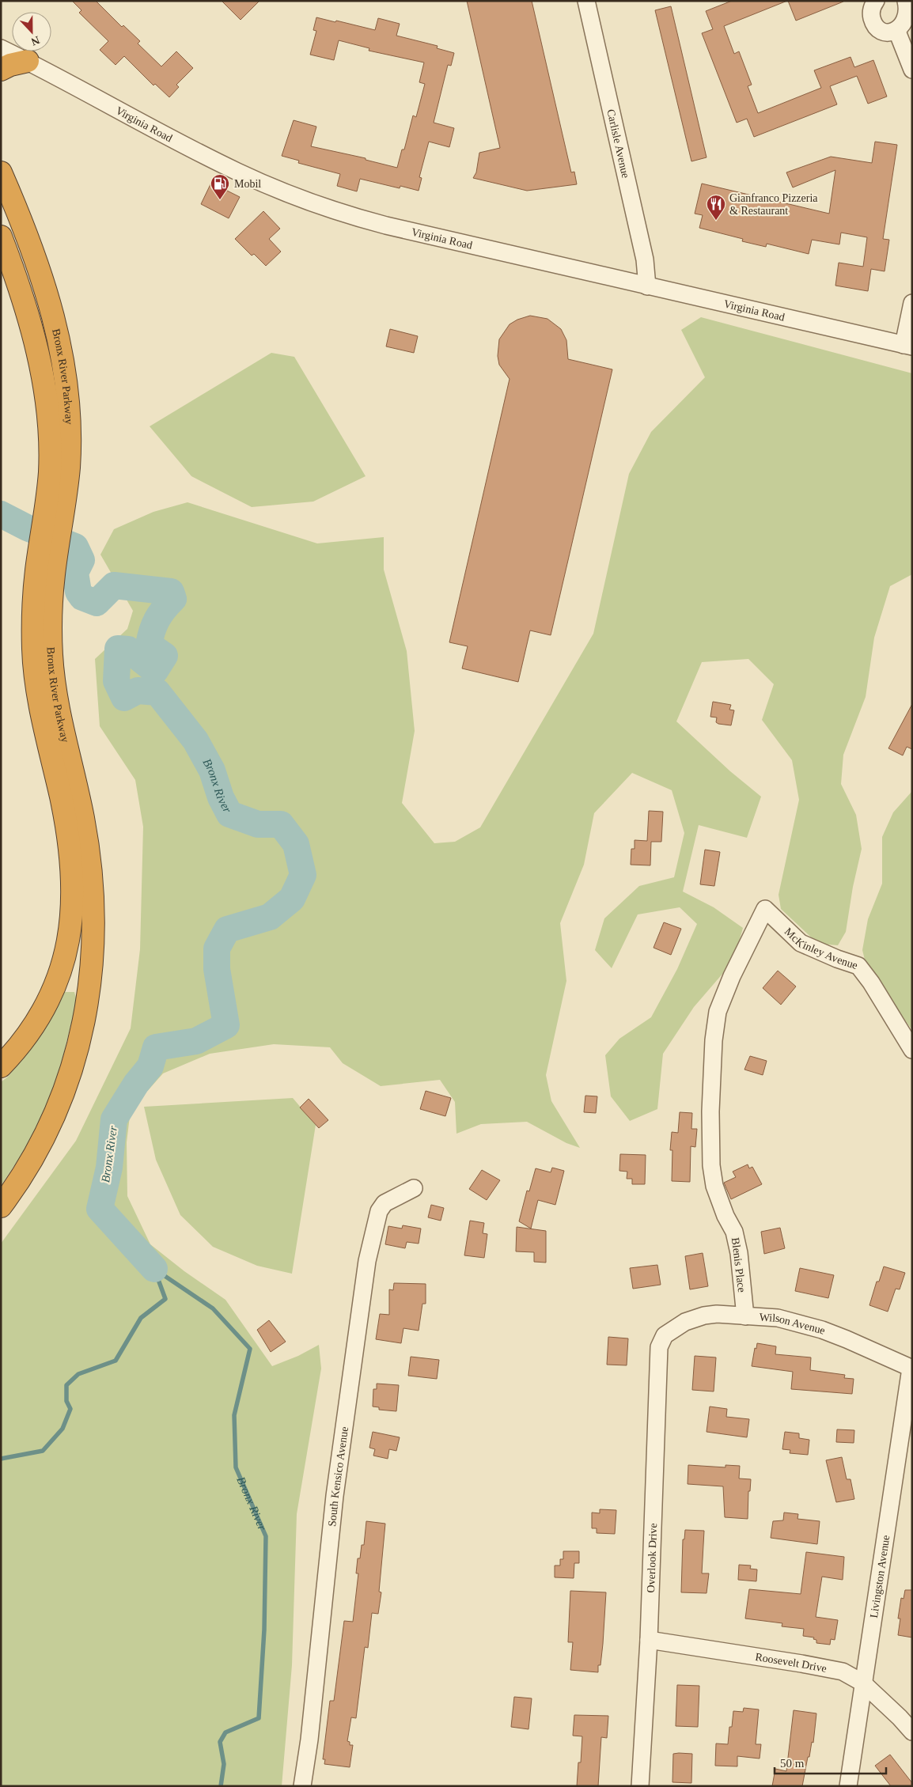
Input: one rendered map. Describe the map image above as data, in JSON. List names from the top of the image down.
{
  "streets": {
    "highway": ["Bronx River Parkway"],
    "street": [
      "Virginia Road",
      "Carlisle Avenue",
      "McKinley Avenue",
      "Blenis Place",
      "Wilson Avenue",
      "South Kensico Avenue",
      "Overlook Drive",
      "Livingston Avenue",
      "Roosevelt Drive"
    ]
  },
  "crossings": [
    ["Virginia Road", "Carlisle Avenue"],
    ["McKinley Avenue", "Blenis Place"],
    ["Blenis Place", "Wilson Avenue"],
    ["Wilson Avenue", "Overlook Drive"],
    ["Wilson Avenue", "Livingston Avenue"],
    ["Overlook Drive", "Roosevelt Drive"],
    ["Livingston Avenue", "Roosevelt Drive"]
  ],
  "water": ["Bronx River"],
  "places": {
    "fuel station": ["Mobil"],
    "restaurant": ["Gianfranco Pizzeria & Restaurant"]
  },
  "scale_bar": "50 m",
  "north": "bottom"
}
